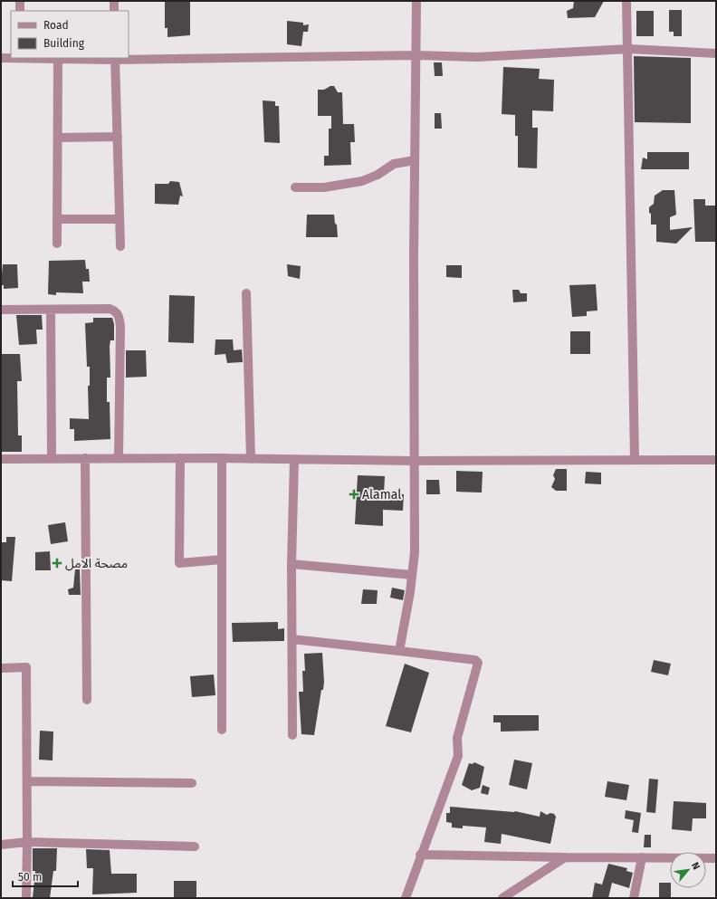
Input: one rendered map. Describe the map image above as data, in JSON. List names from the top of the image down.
{
  "places": {
    "health": ["Alamal", "مصحة الامل"]
  },
  "legend": ["Road", "Building"],
  "scale_bar": "50 m",
  "north": "top right"
}
